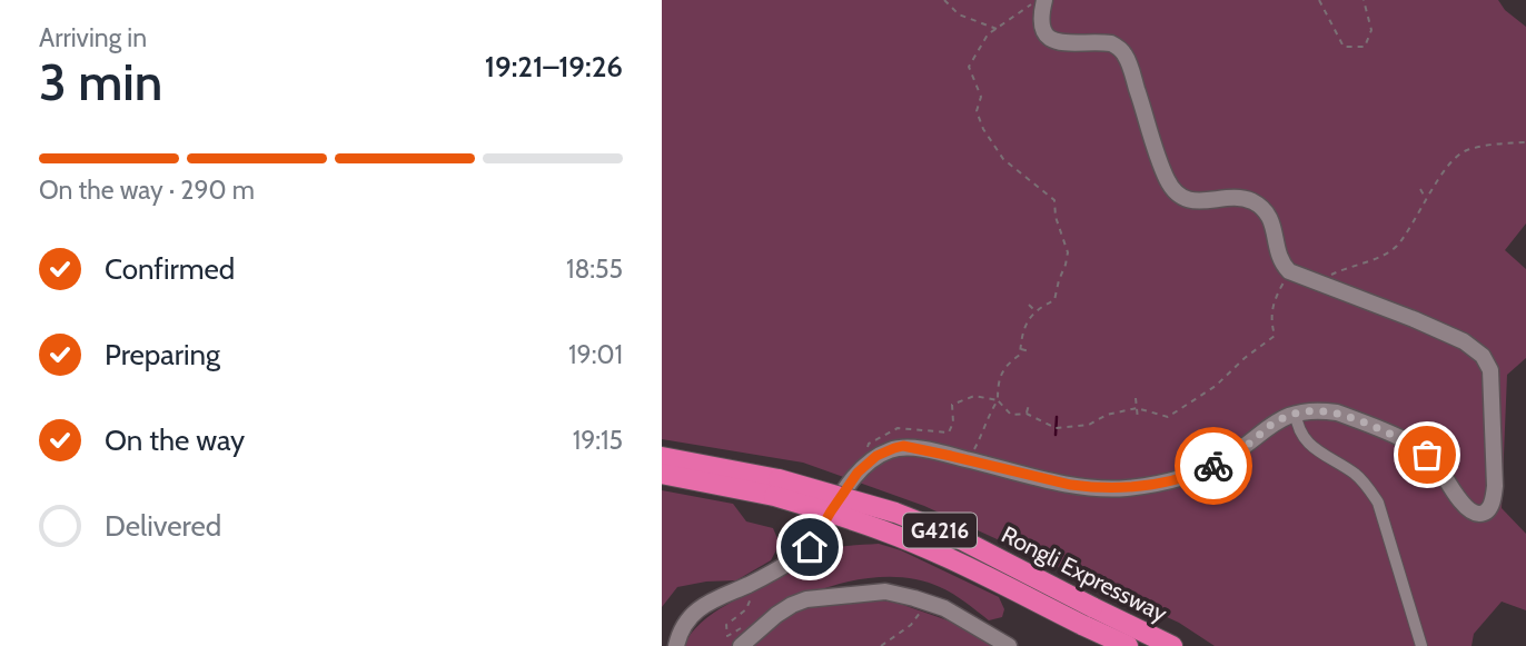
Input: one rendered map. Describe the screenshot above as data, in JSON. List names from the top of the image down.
{
  "streets": {
    "highway": ["G4216", "Rongli Expressway"]
  },
  "page": {
    "heading": ["3 min", "Arriving in", "19:21–19:26"],
    "bar": "On the way · 290 m",
    "list": [
      ["Confirmed", "18:55"],
      ["Preparing", "19:01"],
      ["On the way", "19:15"],
      "Delivered"
    ]
  }
}
